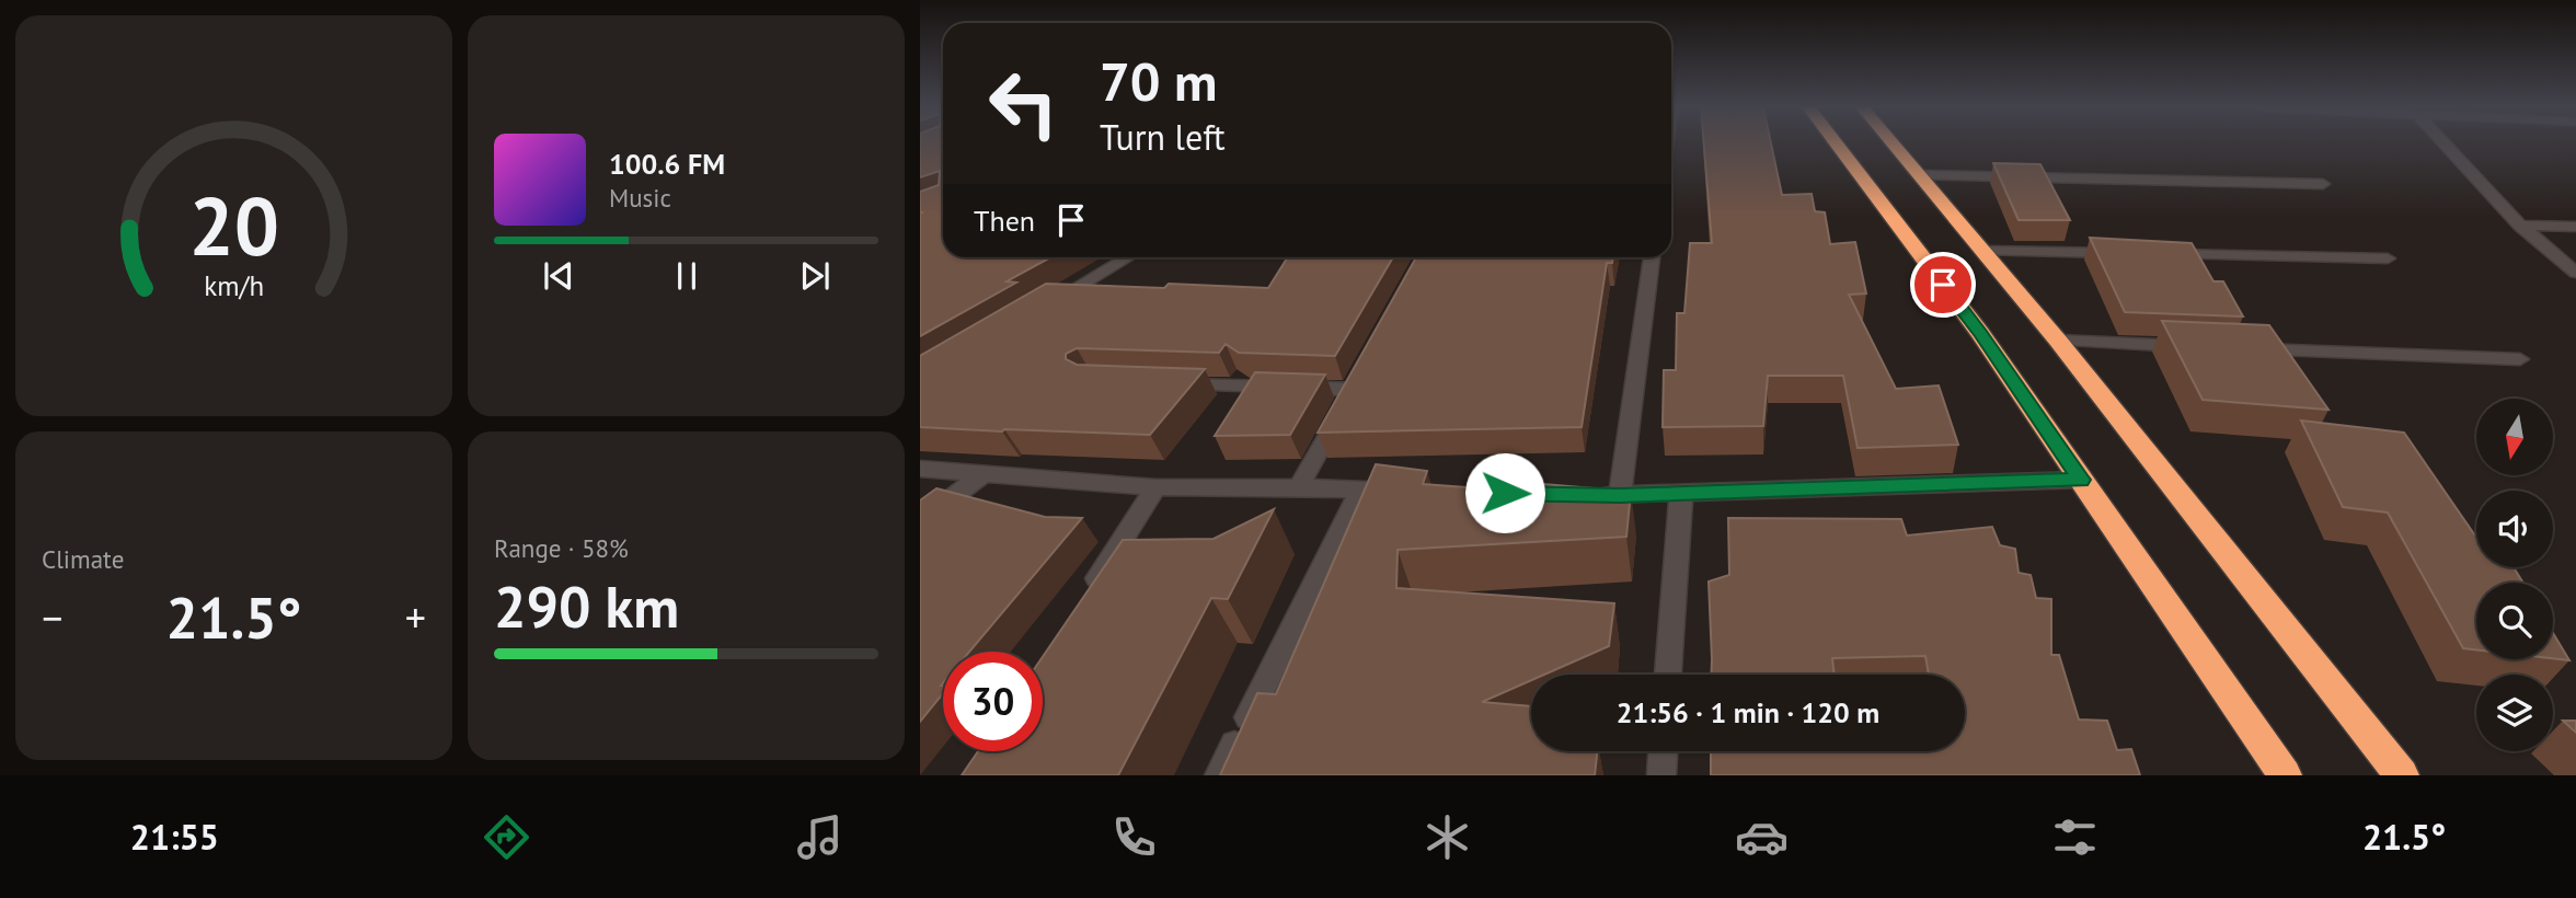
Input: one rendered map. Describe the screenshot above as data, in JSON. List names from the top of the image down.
{
  "north": "bottom",
  "page": {
    "turn": ["70 m", "Turn left"],
    "song": ["100.6 FM", "Music"],
    "then": "Then",
    "tile": [
      "Climate",
      ["Range · 58%", "290 km"]
    ],
    "heat": ["−", "21.5°", "+"],
    "limit": "30",
    "trip": "21:56 · 1 min · 120 m",
    "tabs": ["21:55", "21.5°"],
    "gauge": ["20", "km/h"]
  }
}
